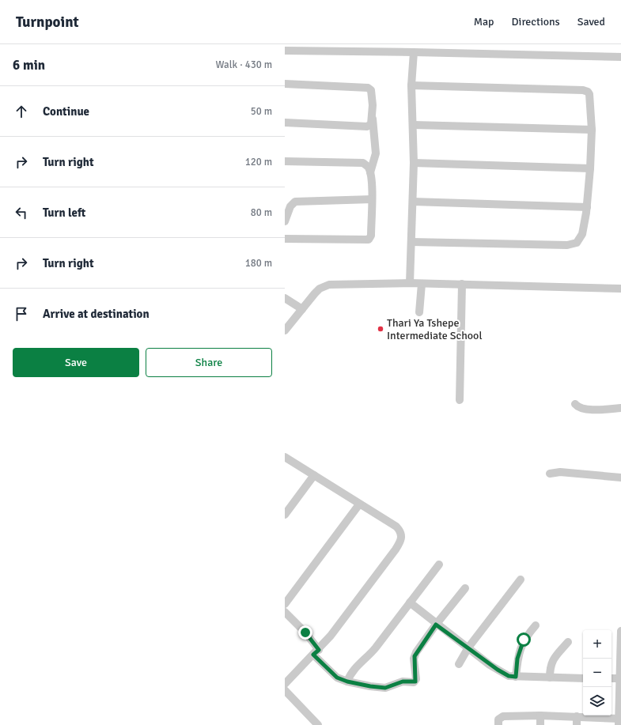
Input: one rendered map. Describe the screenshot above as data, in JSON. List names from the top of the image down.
{
  "places": ["Thari Ya Tshepe Intermediate School"],
  "page": {
    "header": "Turnpoint",
    "nav": ["Map", "Directions", "Saved"],
    "heading": ["6 min", "Walk · 430 m"],
    "list": [
      ["Continue", "50 m"],
      ["Turn right", "120 m"],
      ["Turn left", "80 m"],
      ["Turn right", "180 m"],
      "Arrive at destination"
    ],
    "buttons": ["Save", "Share"],
    "map_buttons": ["+", "−"]
  }
}
